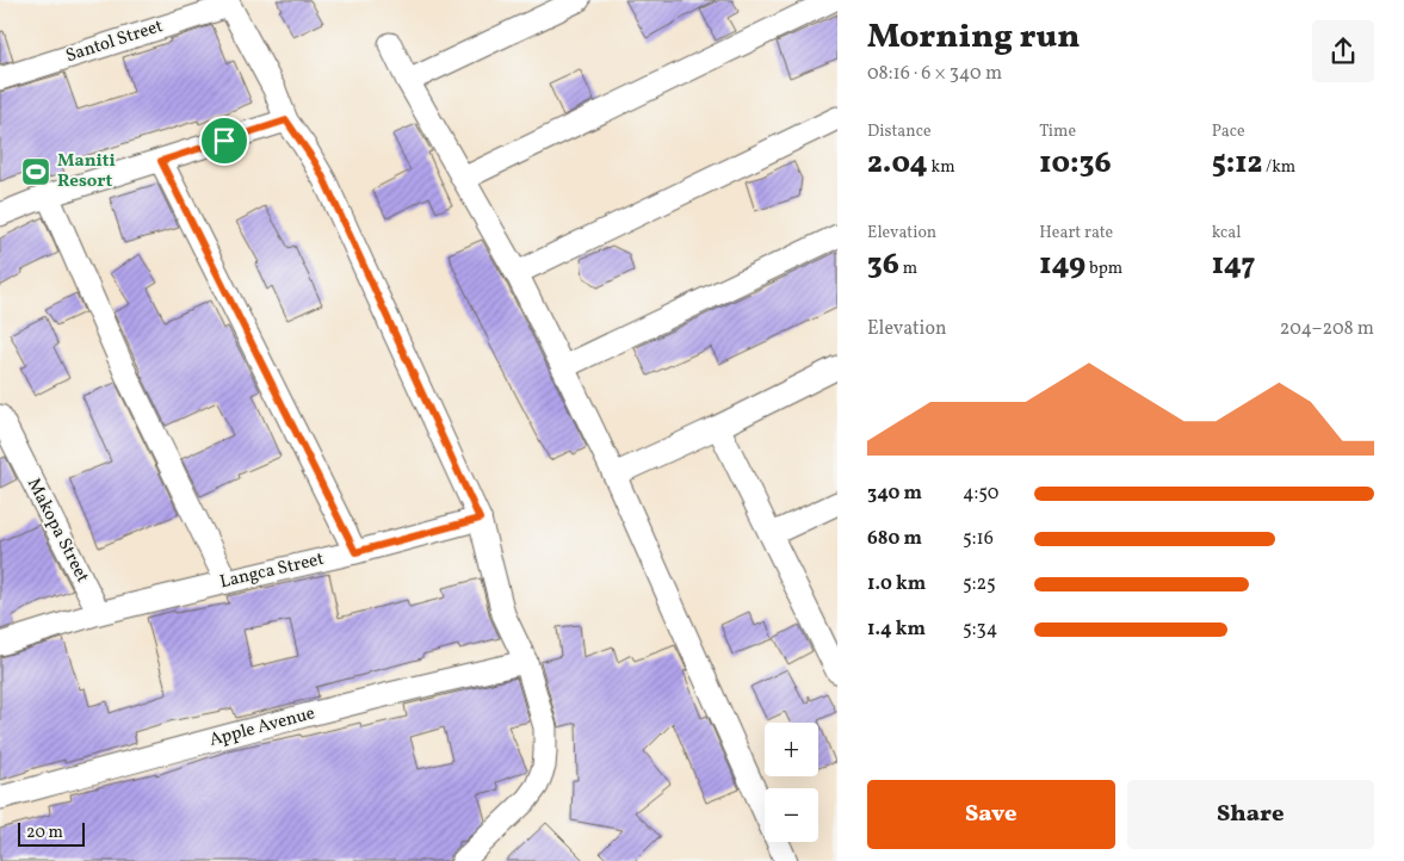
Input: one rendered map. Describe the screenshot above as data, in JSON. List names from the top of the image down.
{
  "streets": {
    "street": [
      "Santol Street",
      "Makopa Street",
      "Langca Street",
      "Apple Avenue"
    ]
  },
  "crossings": [
    ["Makopa Street", "Langca Street"]
  ],
  "places": {
    "sports": ["Maniti Resort"]
  },
  "scale_bar": "20 m",
  "page": {
    "heading": ["Morning run", "08:16 · 6 × 340 m"],
    "stats": [
      ["Distance", "2.04 km"],
      ["Time", "10:36"],
      ["Pace", "5:12 /km"],
      ["Elevation", "36 m"],
      ["Heart rate", "149 bpm"],
      ["kcal", "147"]
    ],
    "chart": ["Elevation", "204–208 m"],
    "list": [
      {
        "name": "340 m",
        "note": "4:50"
      },
      {
        "name": "680 m",
        "note": "5:16"
      },
      {
        "name": "1.0 km",
        "note": "5:25"
      },
      {
        "name": "1.4 km",
        "note": "5:34"
      }
    ],
    "map_buttons": ["+", "−"],
    "buttons": ["Save", "Share"],
    "scale": "20 m"
  }
}
